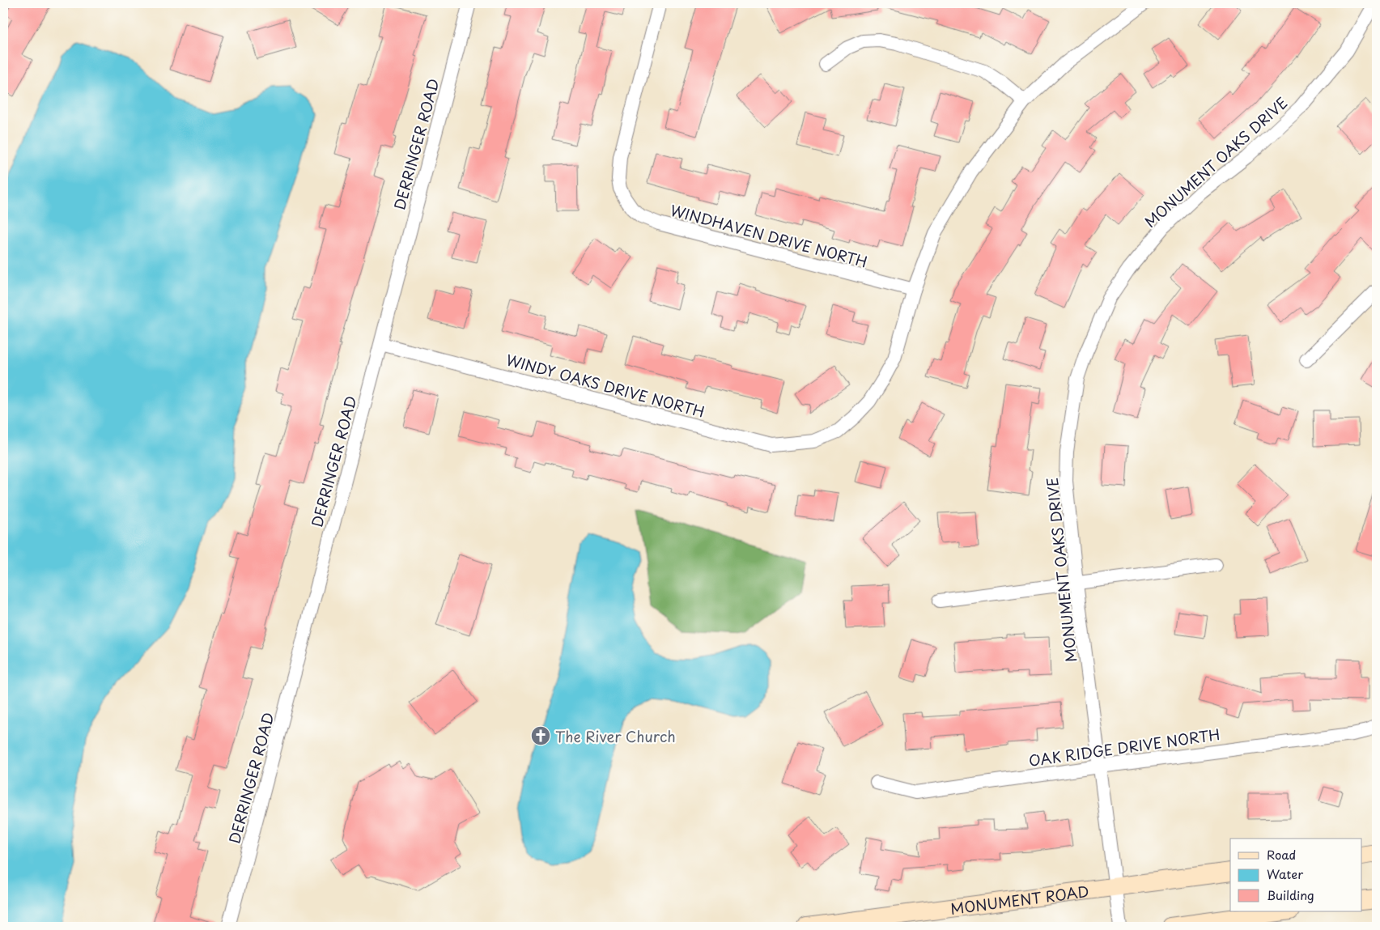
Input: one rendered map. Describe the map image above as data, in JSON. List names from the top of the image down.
{
  "streets": {
    "main road": ["MONUMENT ROAD"],
    "street": [
      "DERRINGER ROAD",
      "MONUMENT OAKS DRIVE",
      "WINDHAVEN DRIVE NORTH",
      "WINDY OAKS DRIVE NORTH",
      "OAK RIDGE DRIVE NORTH"
    ]
  },
  "crossings": [
    ["DERRINGER ROAD", "WINDY OAKS DRIVE NORTH"],
    ["MONUMENT OAKS DRIVE", "OAK RIDGE DRIVE NORTH"],
    ["MONUMENT OAKS DRIVE", "MONUMENT ROAD"],
    ["WINDHAVEN DRIVE NORTH", "WINDY OAKS DRIVE NORTH"]
  ],
  "places": {
    "church": ["The River Church"]
  },
  "legend": ["Road", "Water", "Building"]
}
